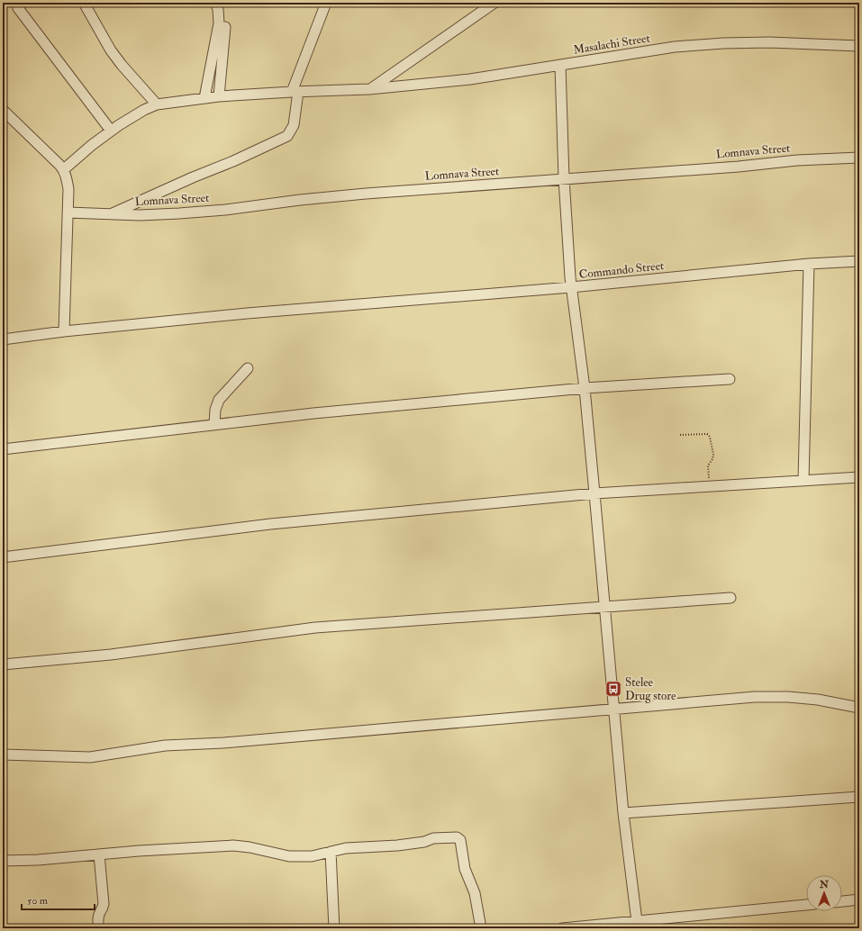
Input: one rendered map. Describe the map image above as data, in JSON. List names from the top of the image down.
{
  "streets": {
    "street": ["Masalachi Street", "Lomnava Street", "Commando Street"]
  },
  "places": {
    "bus stop": ["Stelee Drug store"]
  },
  "scale_bar": "50 m",
  "north": "top"
}
